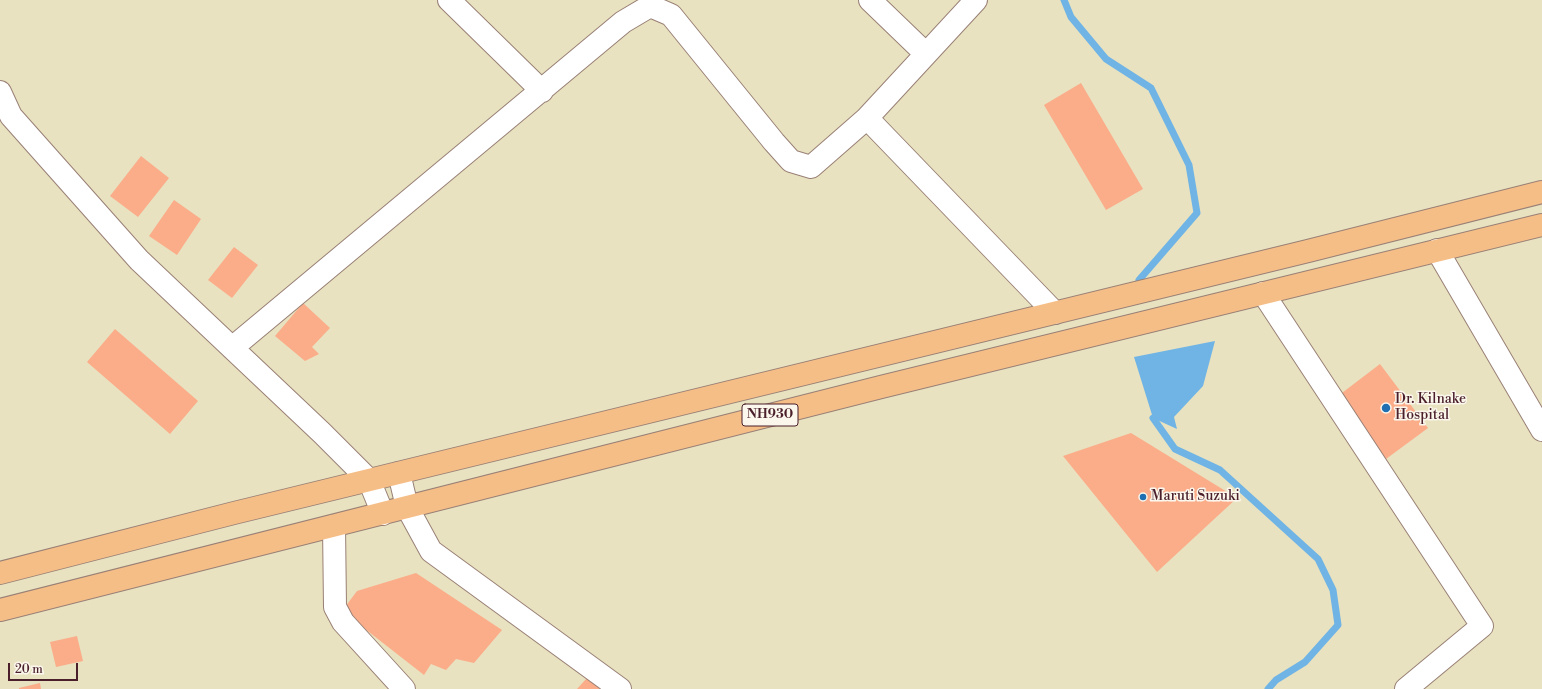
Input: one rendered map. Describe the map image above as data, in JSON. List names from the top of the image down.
{
  "streets": {
    "highway": ["NH930"]
  },
  "places": ["Dr. Kilnake Hospital", "Maruti Suzuki"],
  "scale_bar": "20 m"
}
